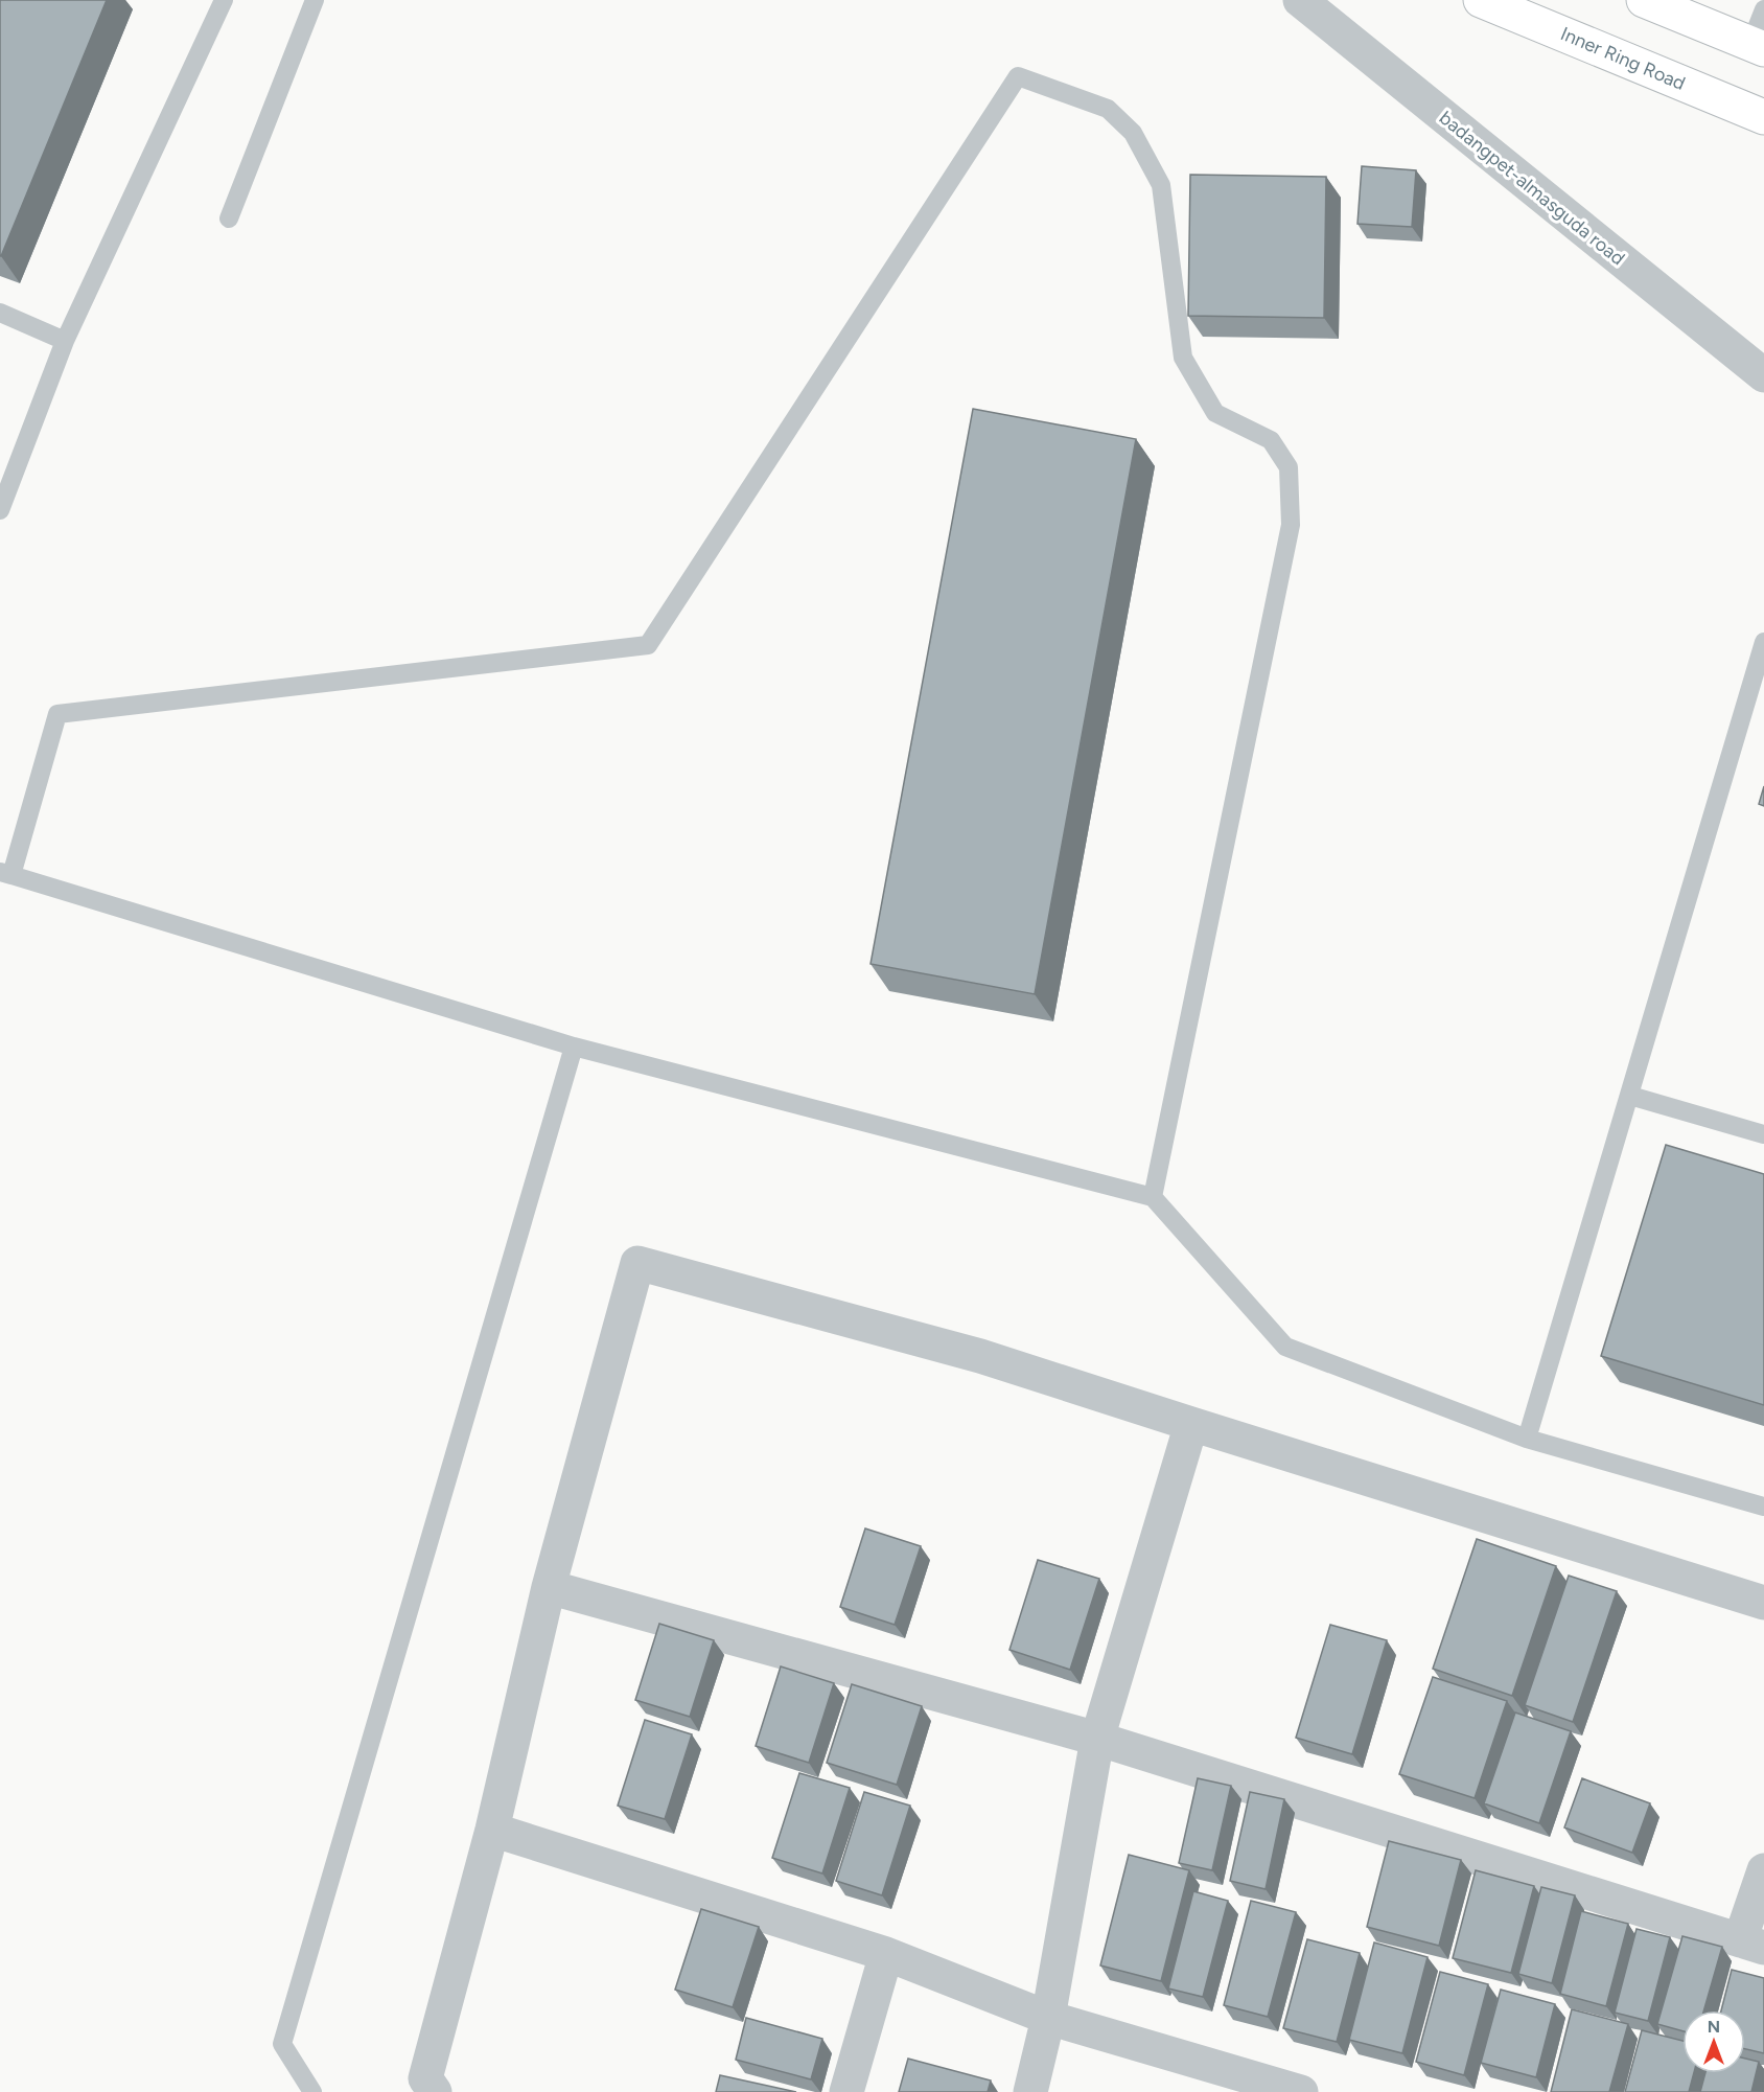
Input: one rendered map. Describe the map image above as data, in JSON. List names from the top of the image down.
{
  "streets": {
    "highway": ["Inner Ring Road"],
    "street": ["badangpet-almasguda road"]
  },
  "north": "top"
}
